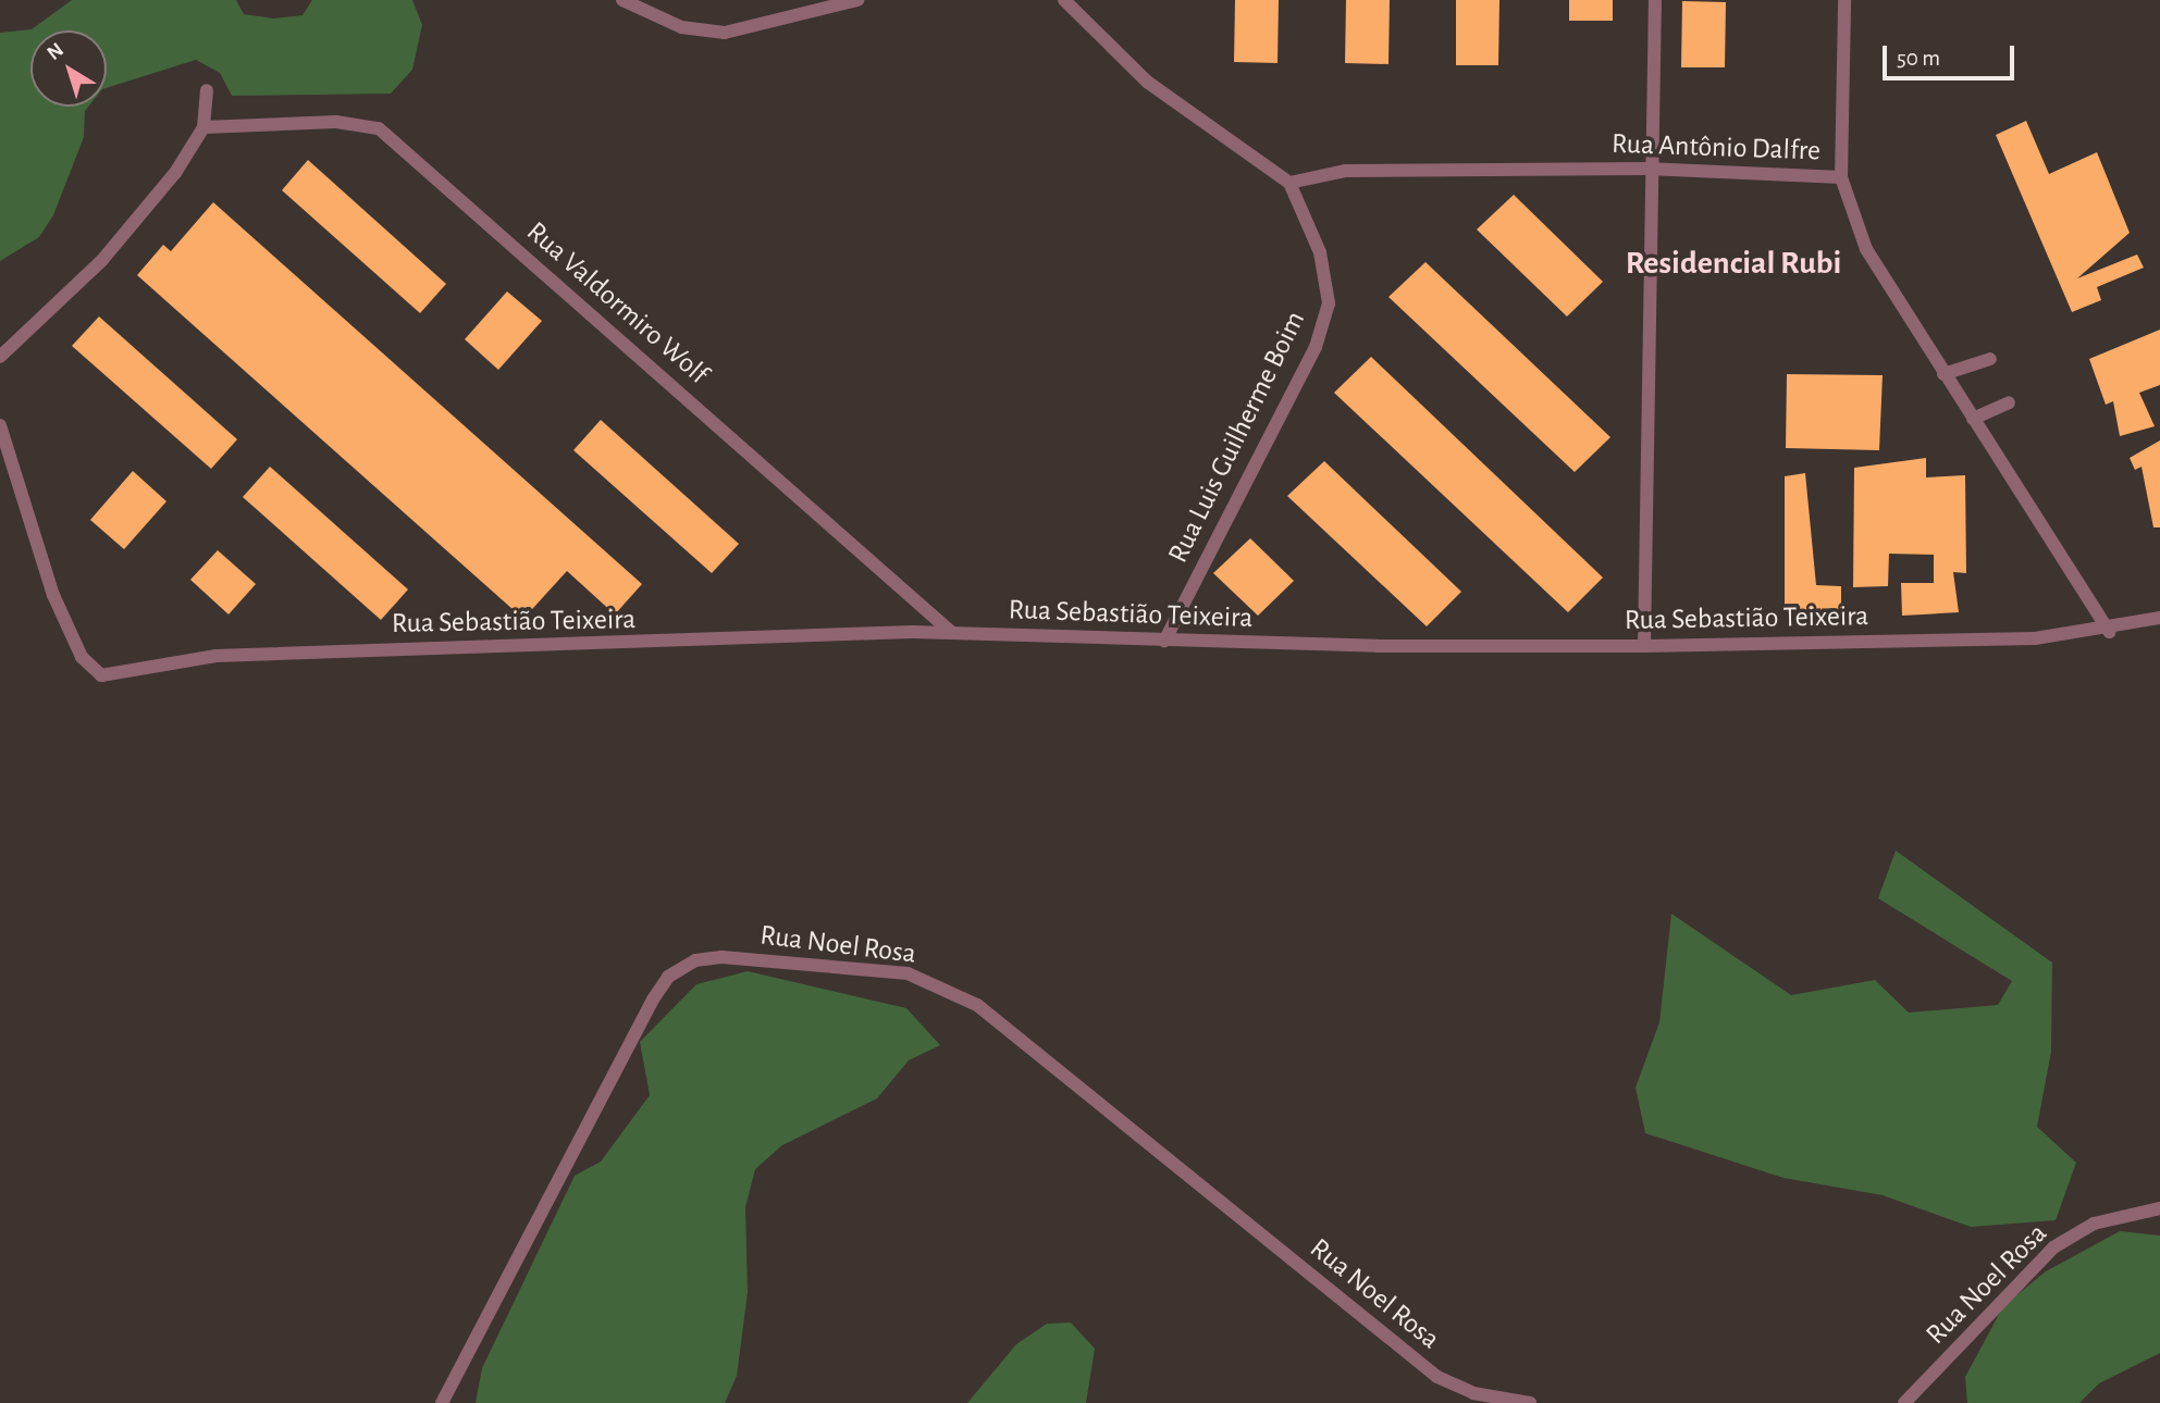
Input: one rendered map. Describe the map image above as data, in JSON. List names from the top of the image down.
{
  "streets": {
    "street": [
      "Rua Antônio Dalfre",
      "Rua Valdormiro Wolf",
      "Rua Luis Guilherme Boim",
      "Rua Sebastião Teixeira",
      "Rua Noel Rosa"
    ]
  },
  "crossings": [
    ["Rua Antônio Dalfre", "Rua Luis Guilherme Boim"],
    ["Rua Antônio Dalfre", "Rua Sebastião Teixeira"],
    ["Rua Valdormiro Wolf", "Rua Sebastião Teixeira"],
    ["Rua Luis Guilherme Boim", "Rua Sebastião Teixeira"]
  ],
  "districts": ["Residencial Rubi"],
  "scale_bar": "50 m",
  "north": "top left"
}
